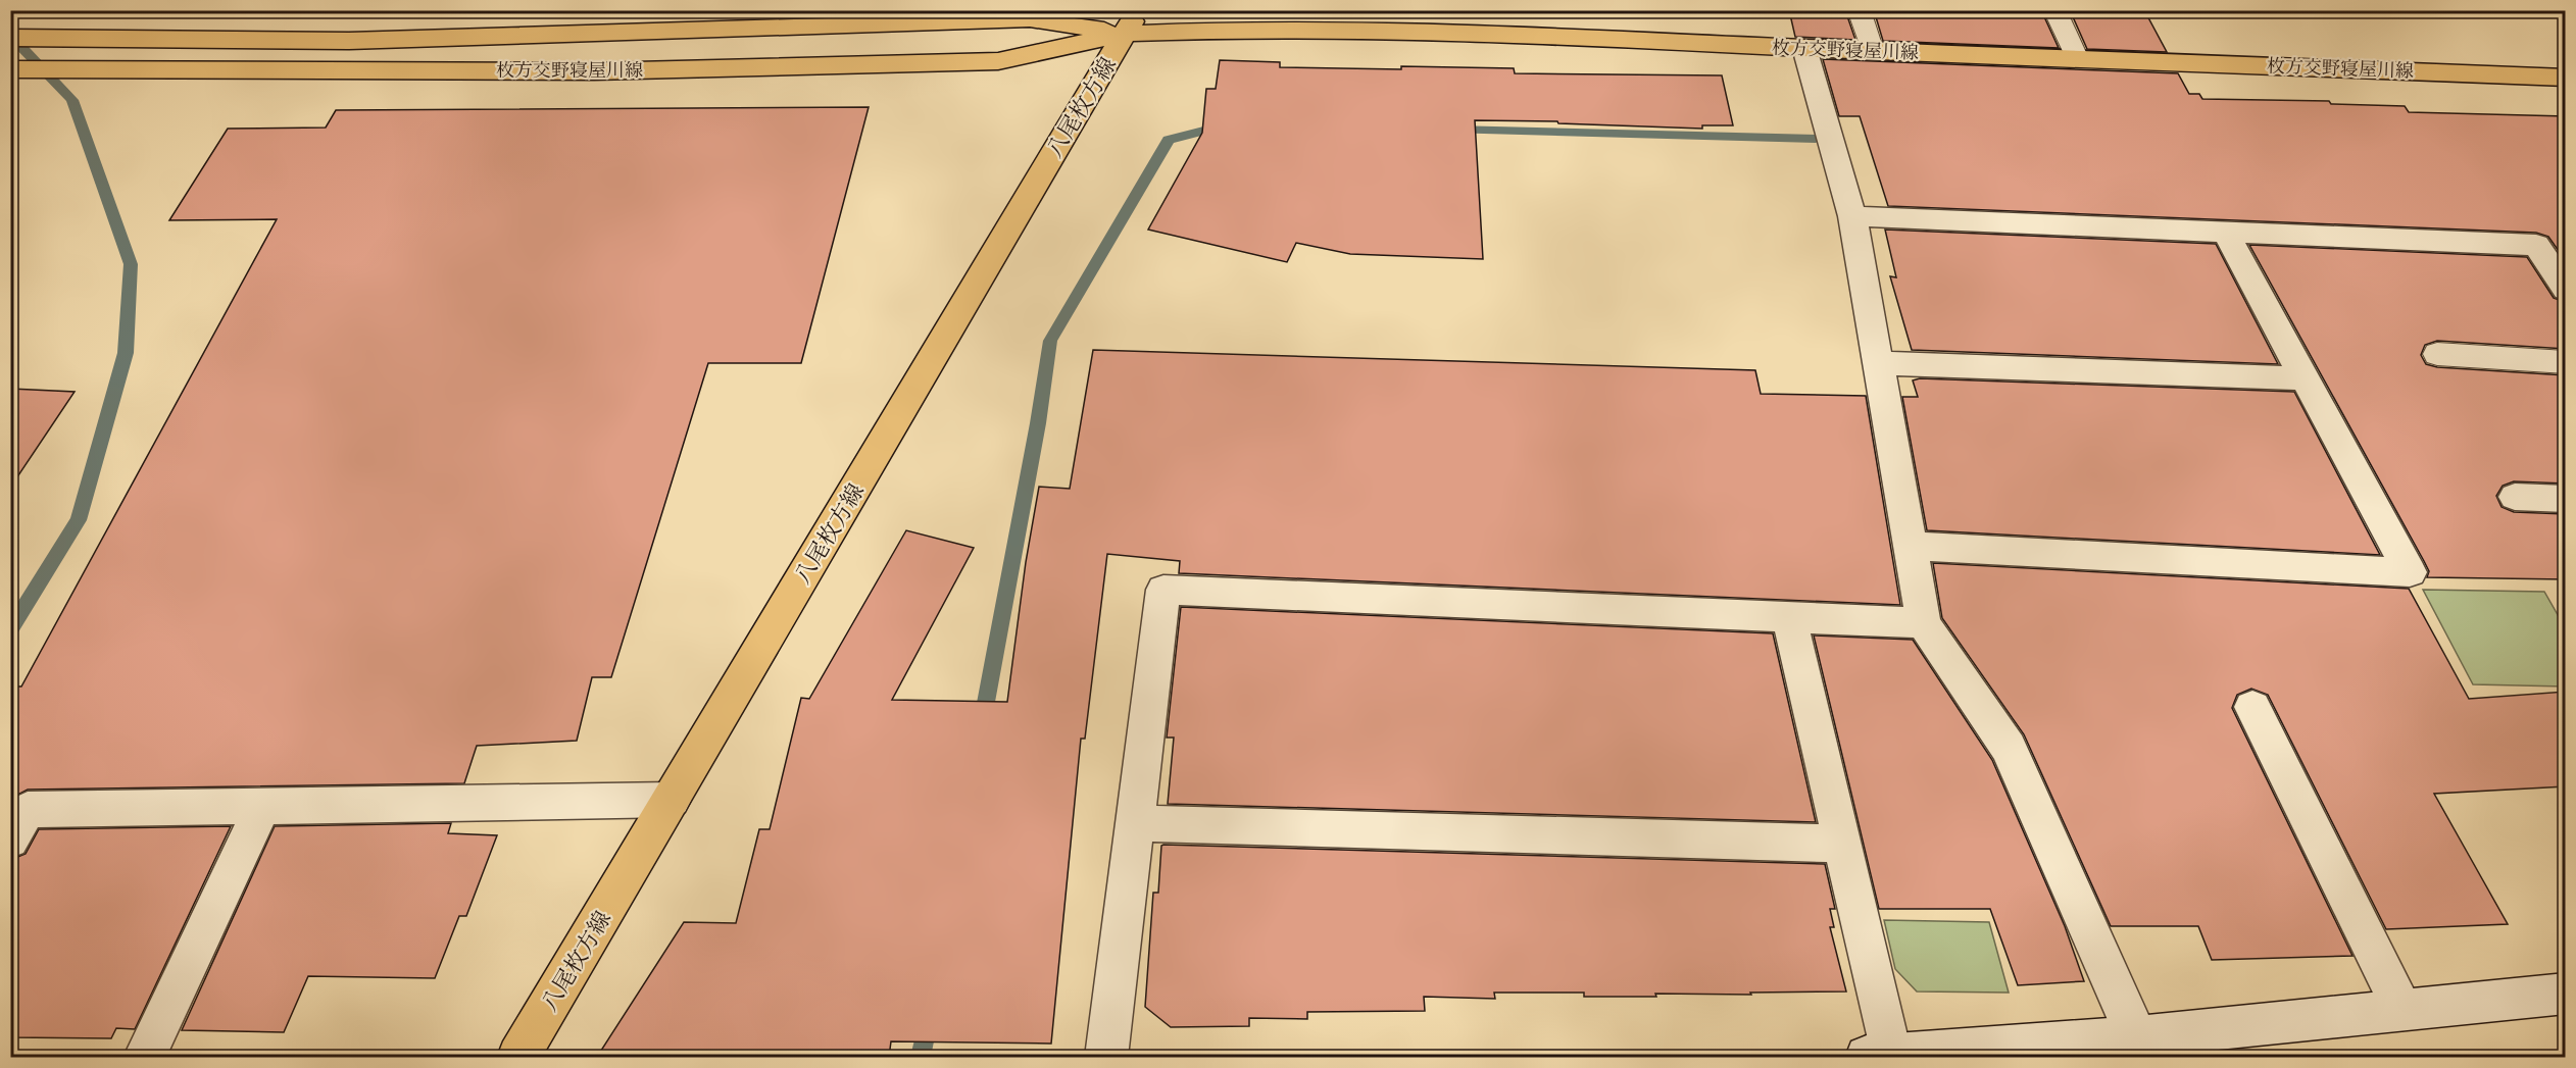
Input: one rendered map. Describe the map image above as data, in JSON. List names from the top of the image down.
{
  "streets": {
    "main road": ["枚方交野寝屋川線", "八尾枚方線"]
  },
  "crossings": [
    ["枚方交野寝屋川線", "八尾枚方線"]
  ]
}
